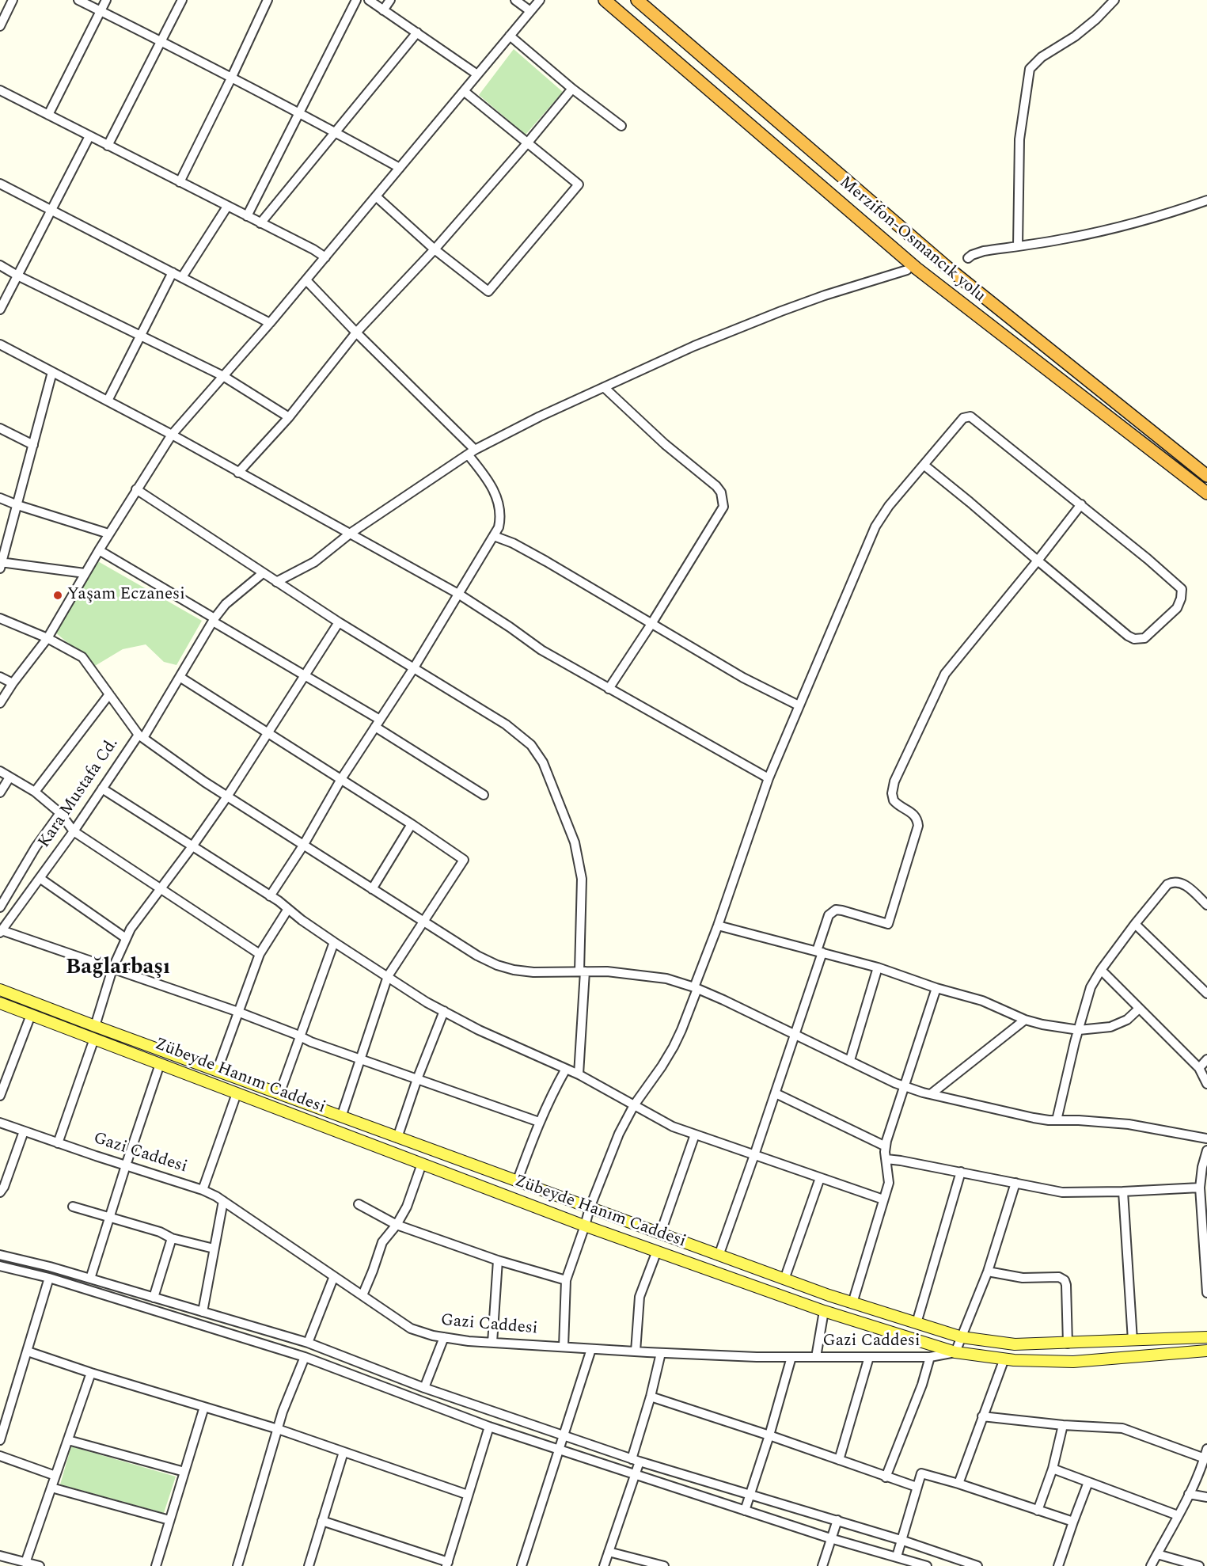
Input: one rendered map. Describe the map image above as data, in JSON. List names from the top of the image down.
{
  "streets": {
    "highway": ["Merzifon-Osmancık yolu"],
    "main road": ["Zübeyde Hanım Caddesi"],
    "street": ["Kara Mustafa Cd.", "Gazi Caddesi"]
  },
  "crossings": [
    ["Zübeyde Hanım Caddesi", "Gazi Caddesi"]
  ],
  "districts": ["Bağlarbaşı"],
  "places": ["Yaşam Eczanesi"]
}
